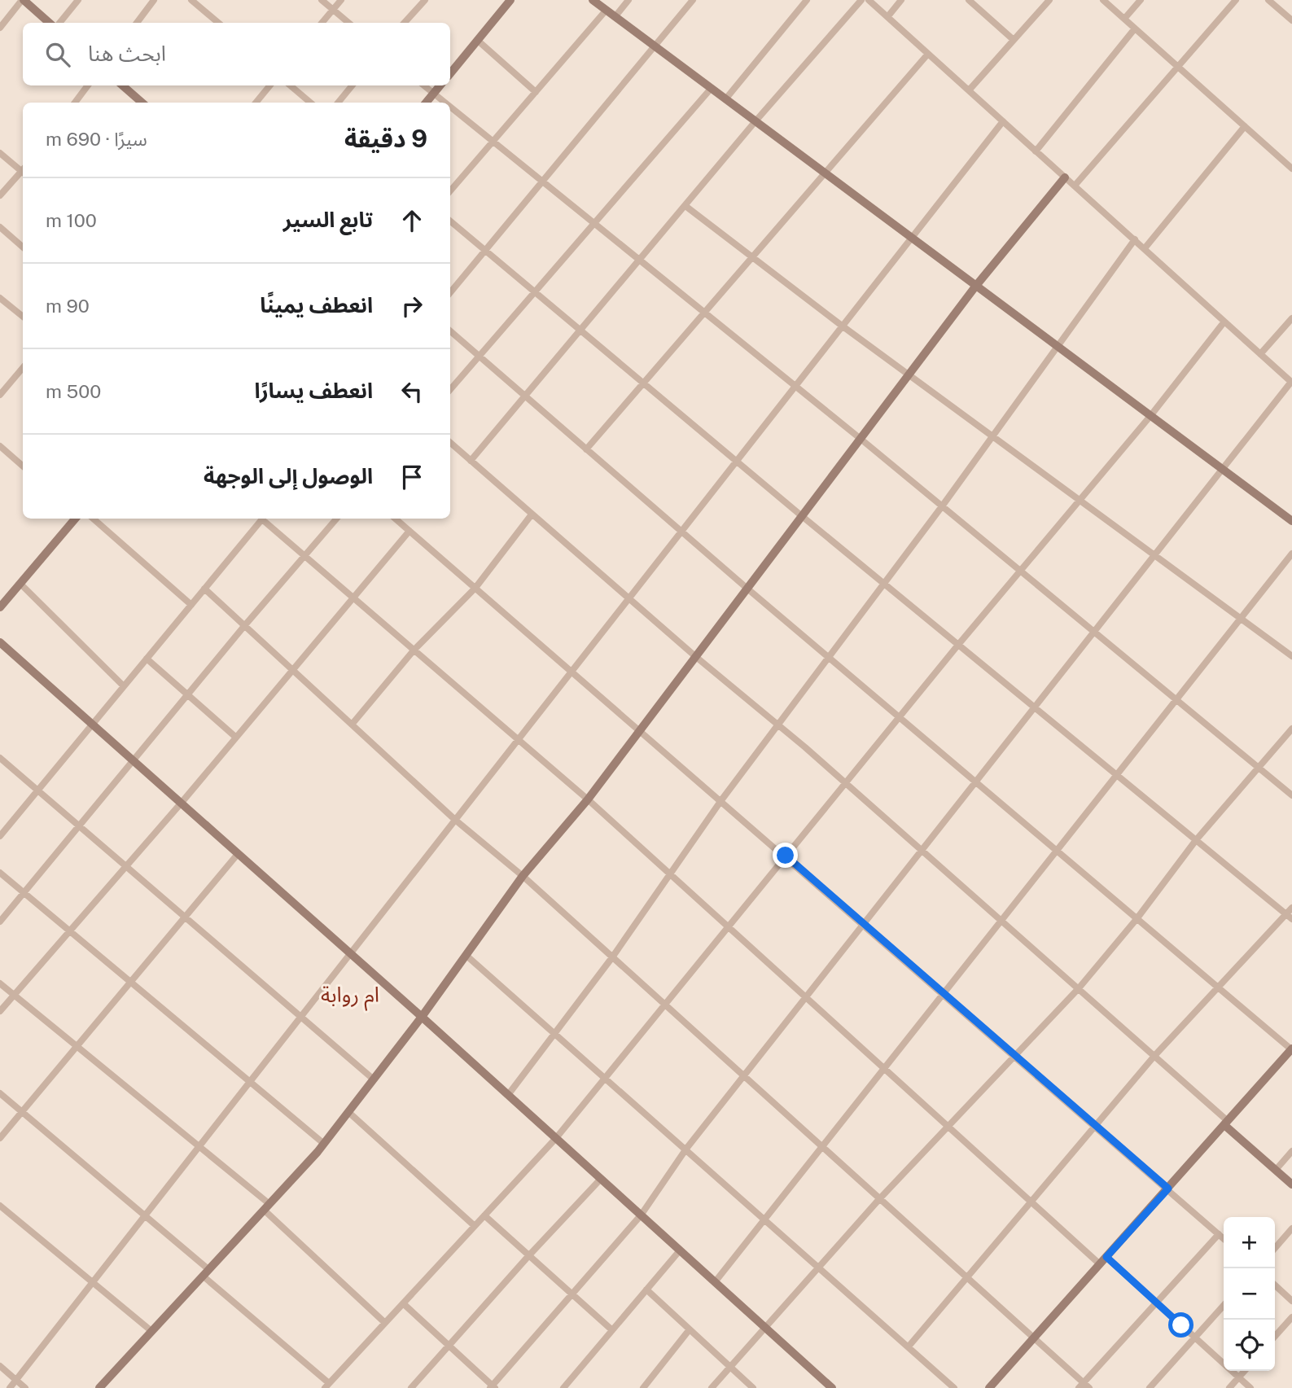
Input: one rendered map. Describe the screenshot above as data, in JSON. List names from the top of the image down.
{
  "districts": ["ام روابة"],
  "page": {
    "search": "ابحث هنا",
    "heading": ["9 دقيقة", "سيرًا · 690 m"],
    "list": [
      ["تابع السير", "100 m"],
      ["انعطف يمينًا", "90 m"],
      ["انعطف يسارًا", "500 m"],
      "الوصول إلى الوجهة"
    ],
    "map_buttons": ["+", "−"]
  }
}
